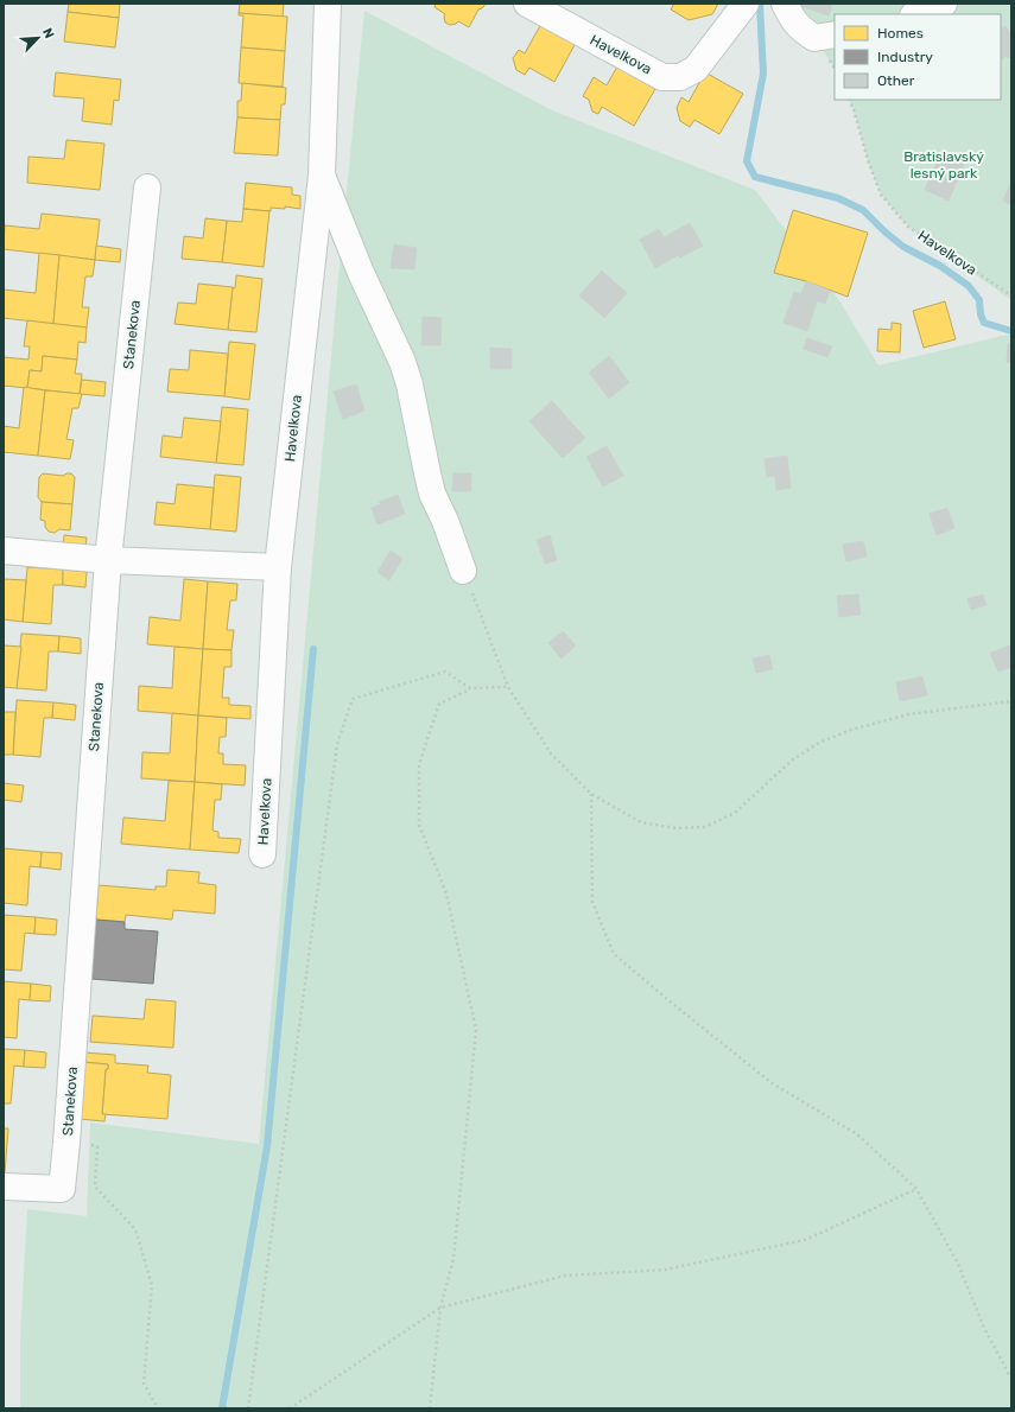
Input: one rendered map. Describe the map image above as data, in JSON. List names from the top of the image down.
{
  "streets": {
    "street": ["Havelkova", "Stanekova"]
  },
  "parks": ["Bratislavský lesný park"],
  "legend": ["Homes", "Industry", "Other"],
  "north": "top right"
}
